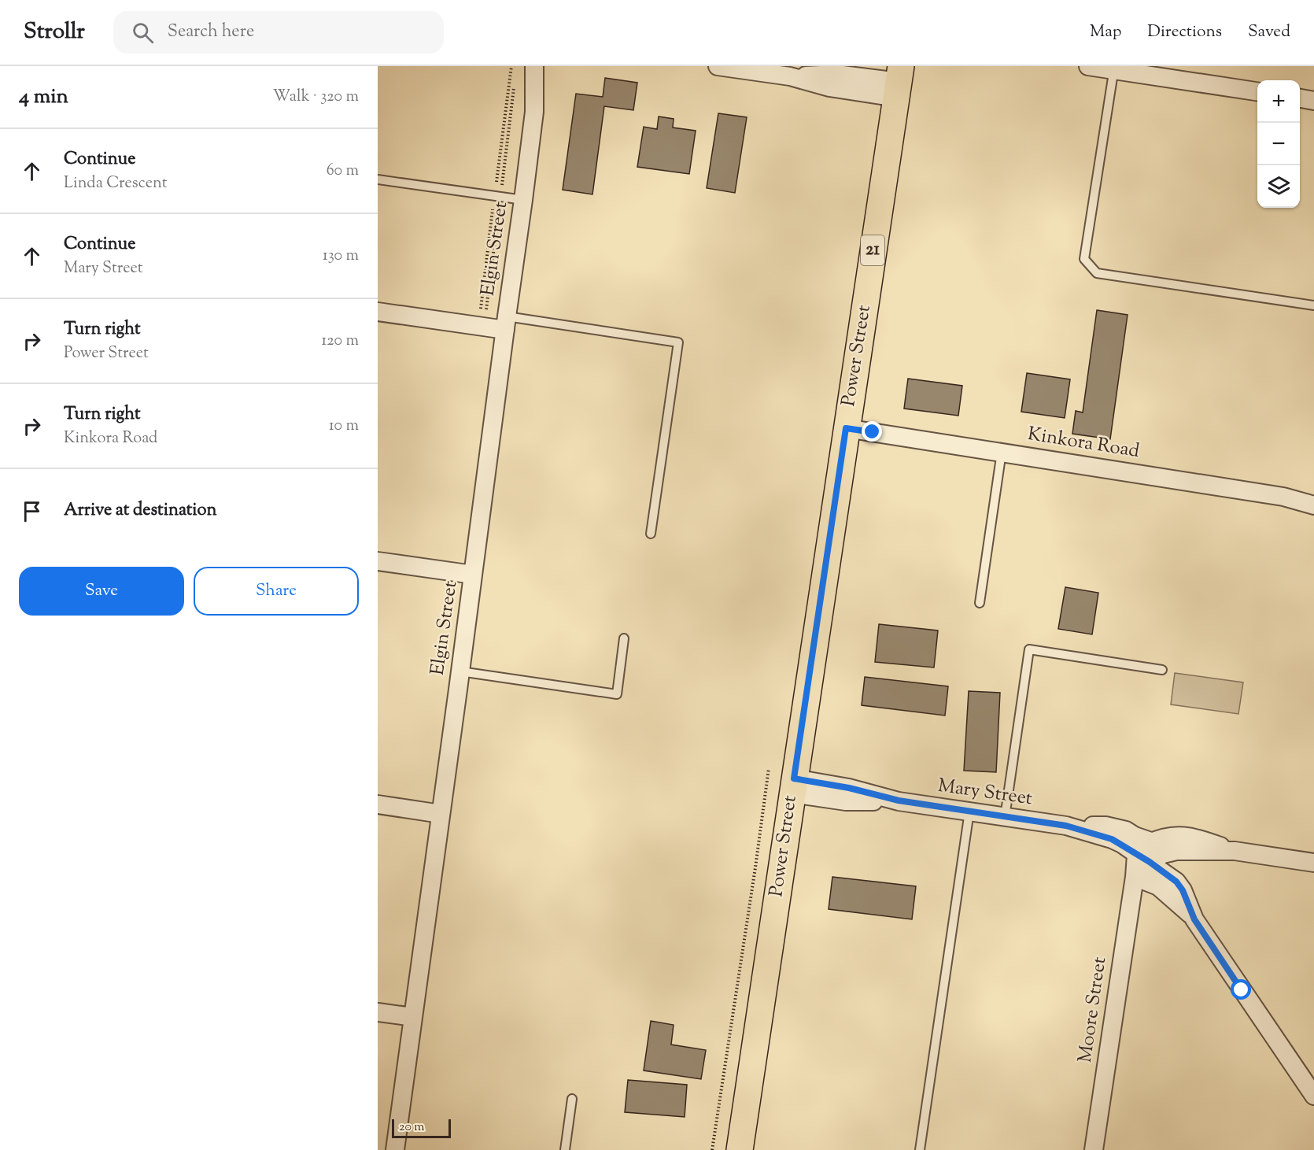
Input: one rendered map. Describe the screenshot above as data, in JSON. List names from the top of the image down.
{
  "streets": {
    "main road": ["21", "Power Street"],
    "street": [
      "Elgin Street",
      "Kinkora Road",
      "Mary Street",
      "Moore Street"
    ]
  },
  "crossings": [
    ["Power Street", "Kinkora Road"],
    ["Power Street", "Mary Street"],
    ["Mary Street", "Moore Street"]
  ],
  "scale_bar": "20 m",
  "page": {
    "header": "Strollr",
    "search": "Search here",
    "nav": ["Map", "Directions", "Saved"],
    "heading": ["4 min", "Walk · 320 m"],
    "map_buttons": ["+", "−"],
    "list": [
      ["Continue", "Linda Crescent", "60 m"],
      ["Continue", "Mary Street", "130 m"],
      ["Turn right", "Power Street", "120 m"],
      ["Turn right", "Kinkora Road", "10 m"],
      "Arrive at destination"
    ],
    "buttons": ["Save", "Share"],
    "scale": "20 m"
  }
}
